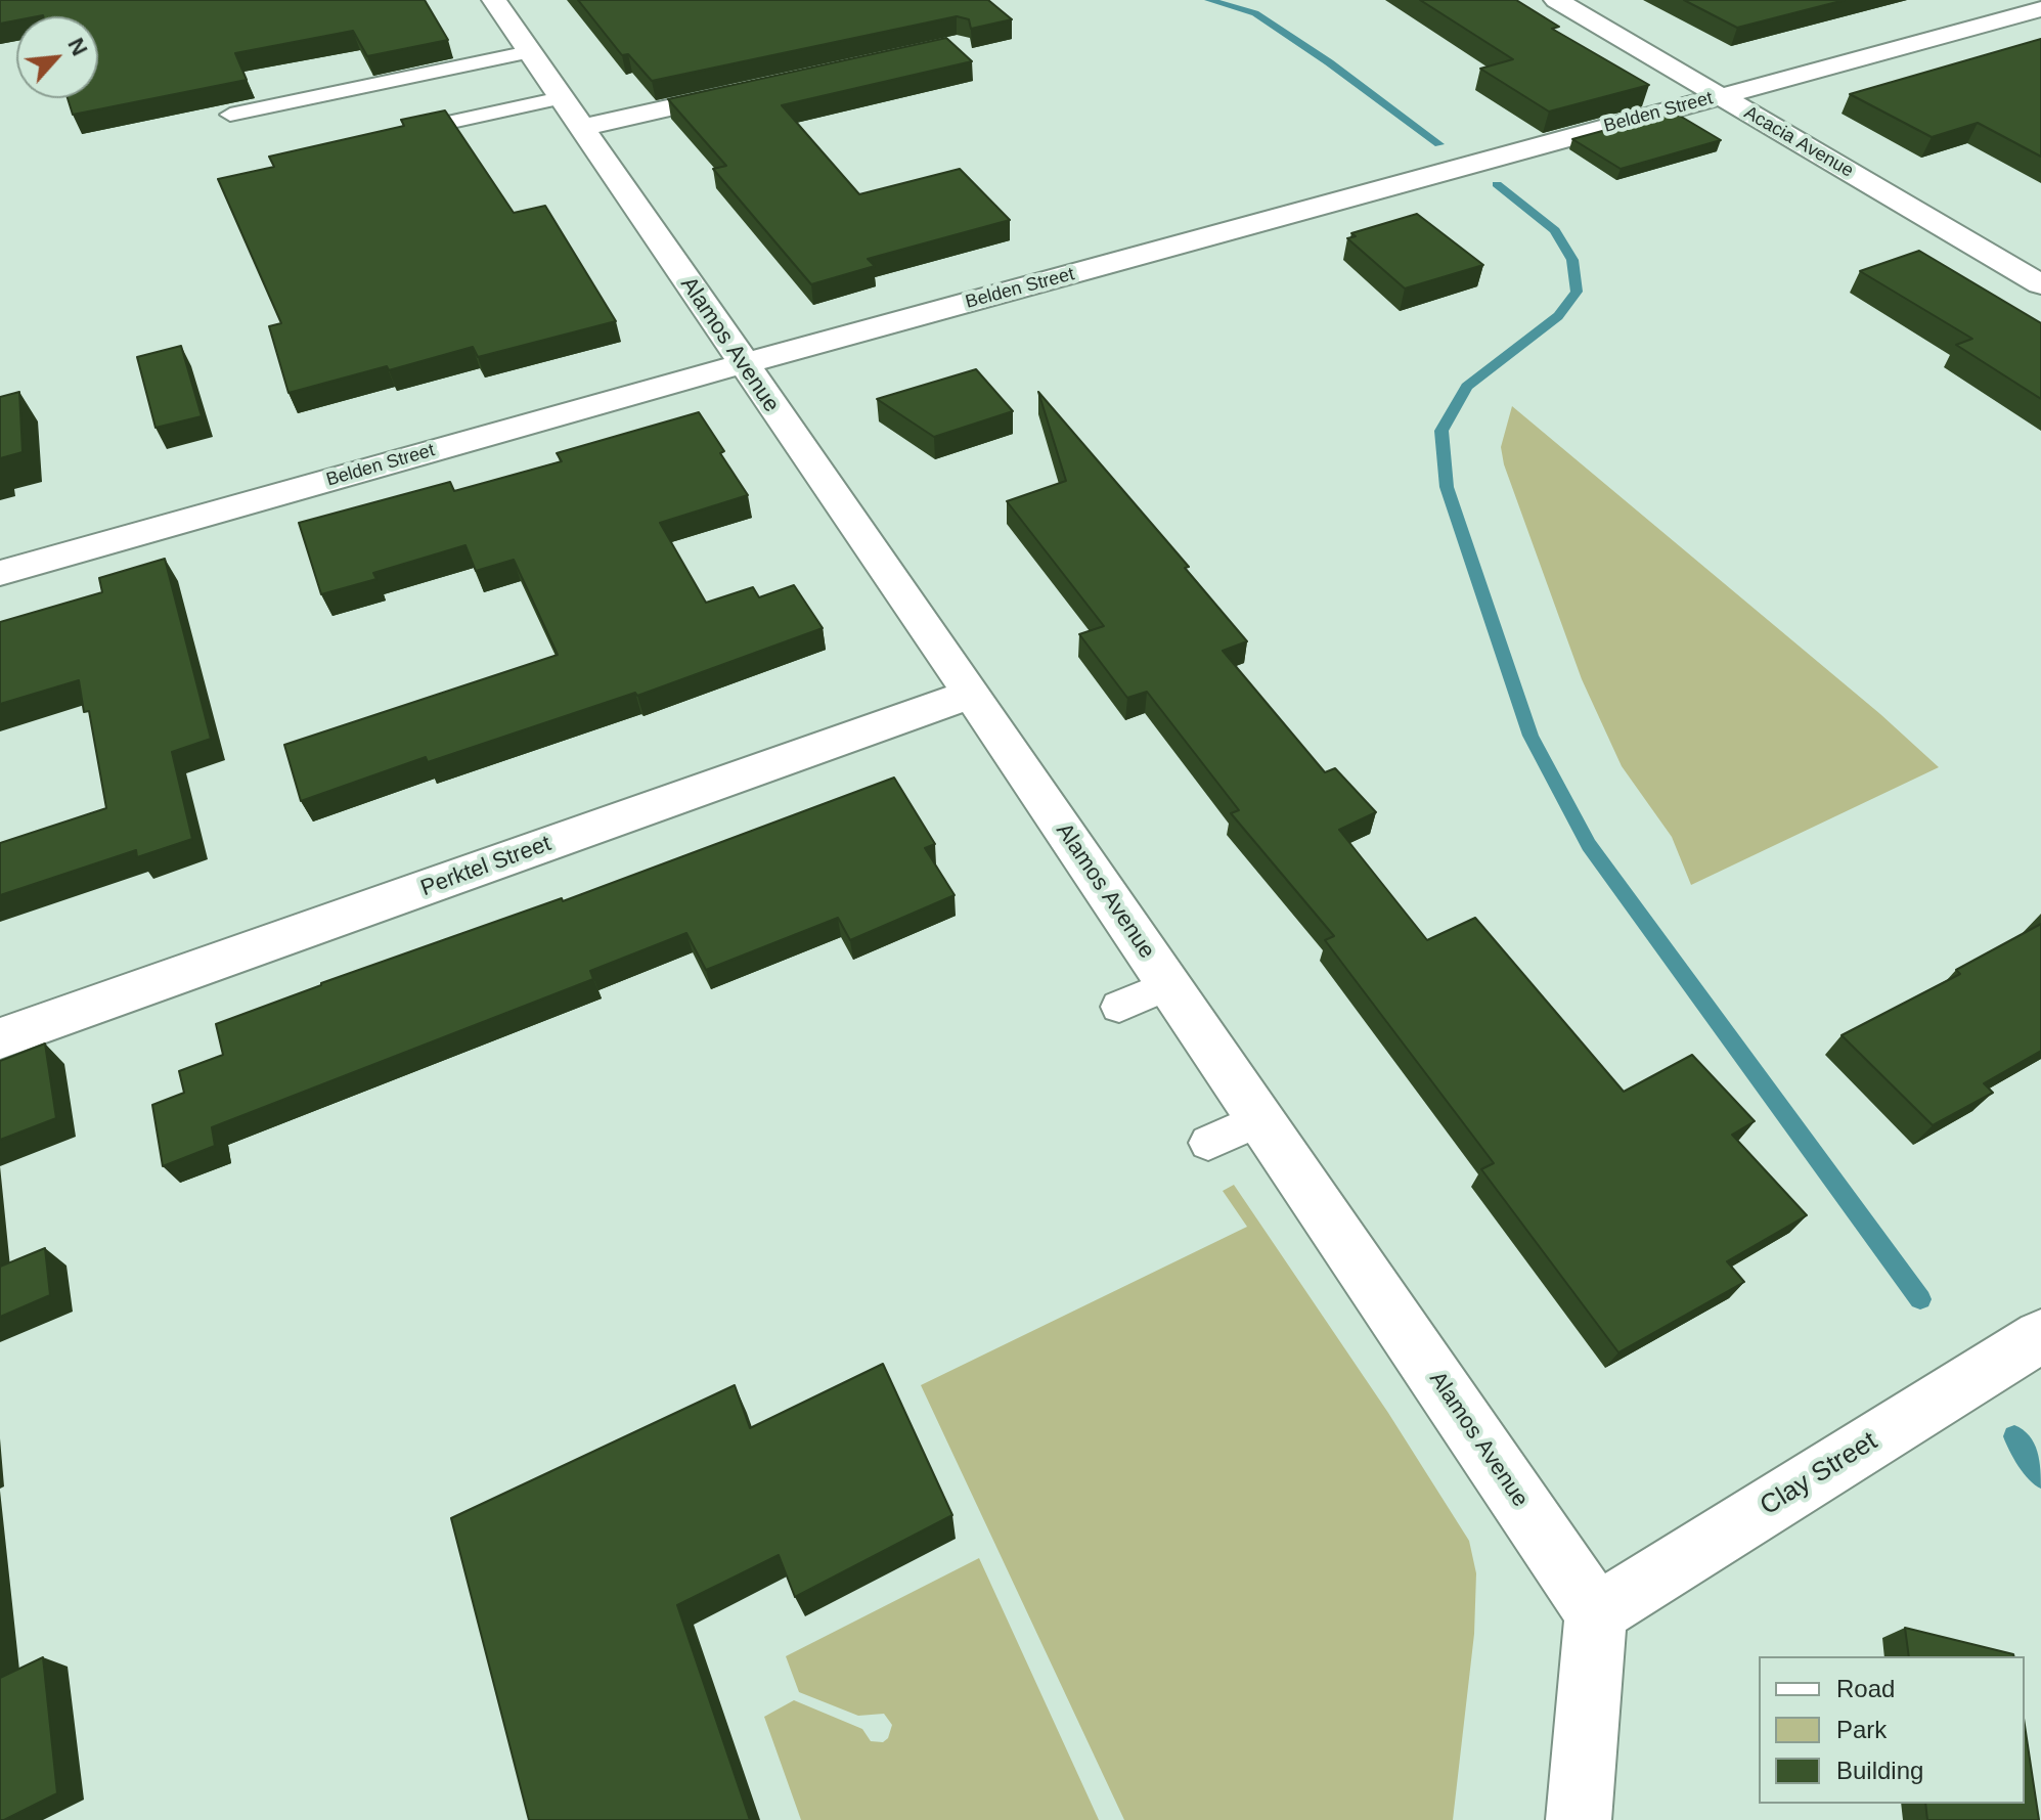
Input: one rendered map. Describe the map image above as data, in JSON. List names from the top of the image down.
{
  "streets": {
    "street": [
      "Belden Street",
      "Acacia Avenue",
      "Alamos Avenue",
      "Perktel Street",
      "Clay Street"
    ]
  },
  "crossings": [
    ["Belden Street", "Acacia Avenue"],
    ["Belden Street", "Alamos Avenue"],
    ["Alamos Avenue", "Perktel Street"],
    ["Alamos Avenue", "Clay Street"]
  ],
  "legend": ["Road", "Park", "Building"],
  "north": "top right"
}
